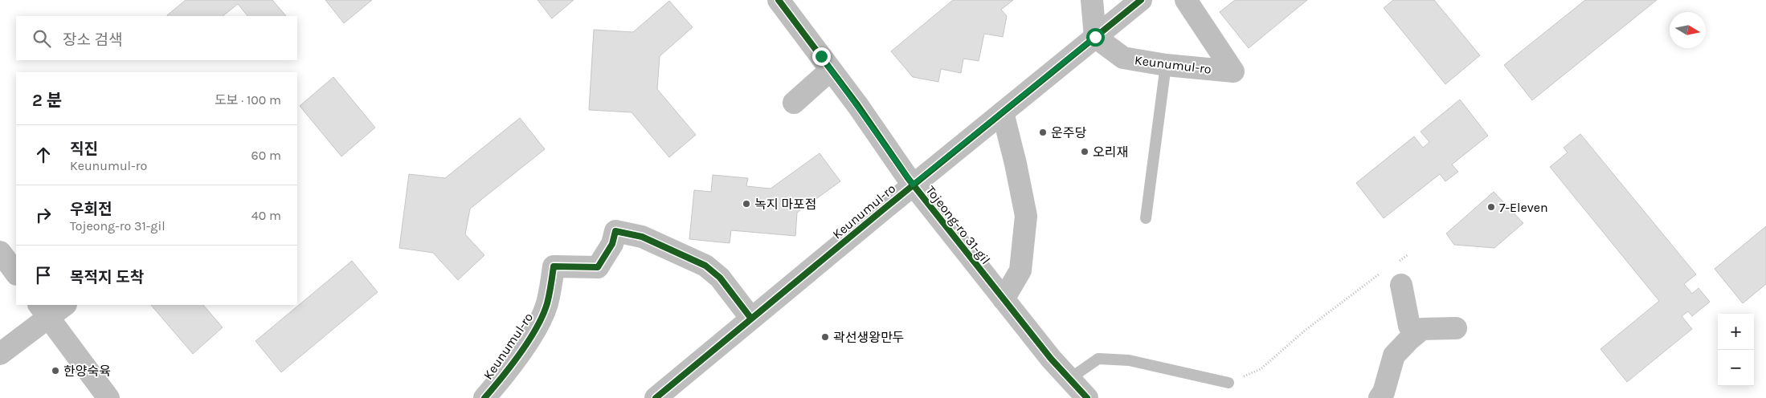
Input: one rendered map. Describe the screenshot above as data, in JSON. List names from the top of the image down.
{
  "streets": {
    "street": ["Keunumul-ro", "Tojeong-ro 31-gil"]
  },
  "crossings": [
    ["Keunumul-ro", "Tojeong-ro 31-gil"]
  ],
  "places": [
    "운주당",
    "오리재",
    "녹지 마포점",
    "7-Eleven",
    "곽선생왕만두",
    "한양숙육"
  ],
  "north": "right",
  "page": {
    "search": "장소 검색",
    "heading": ["2 분", "도보 · 100 m"],
    "list": [
      ["직진", "Keunumul-ro", "60 m"],
      ["우회전", "Tojeong-ro 31-gil", "40 m"],
      "목적지 도착"
    ],
    "map_buttons": ["+", "−"]
  }
}
